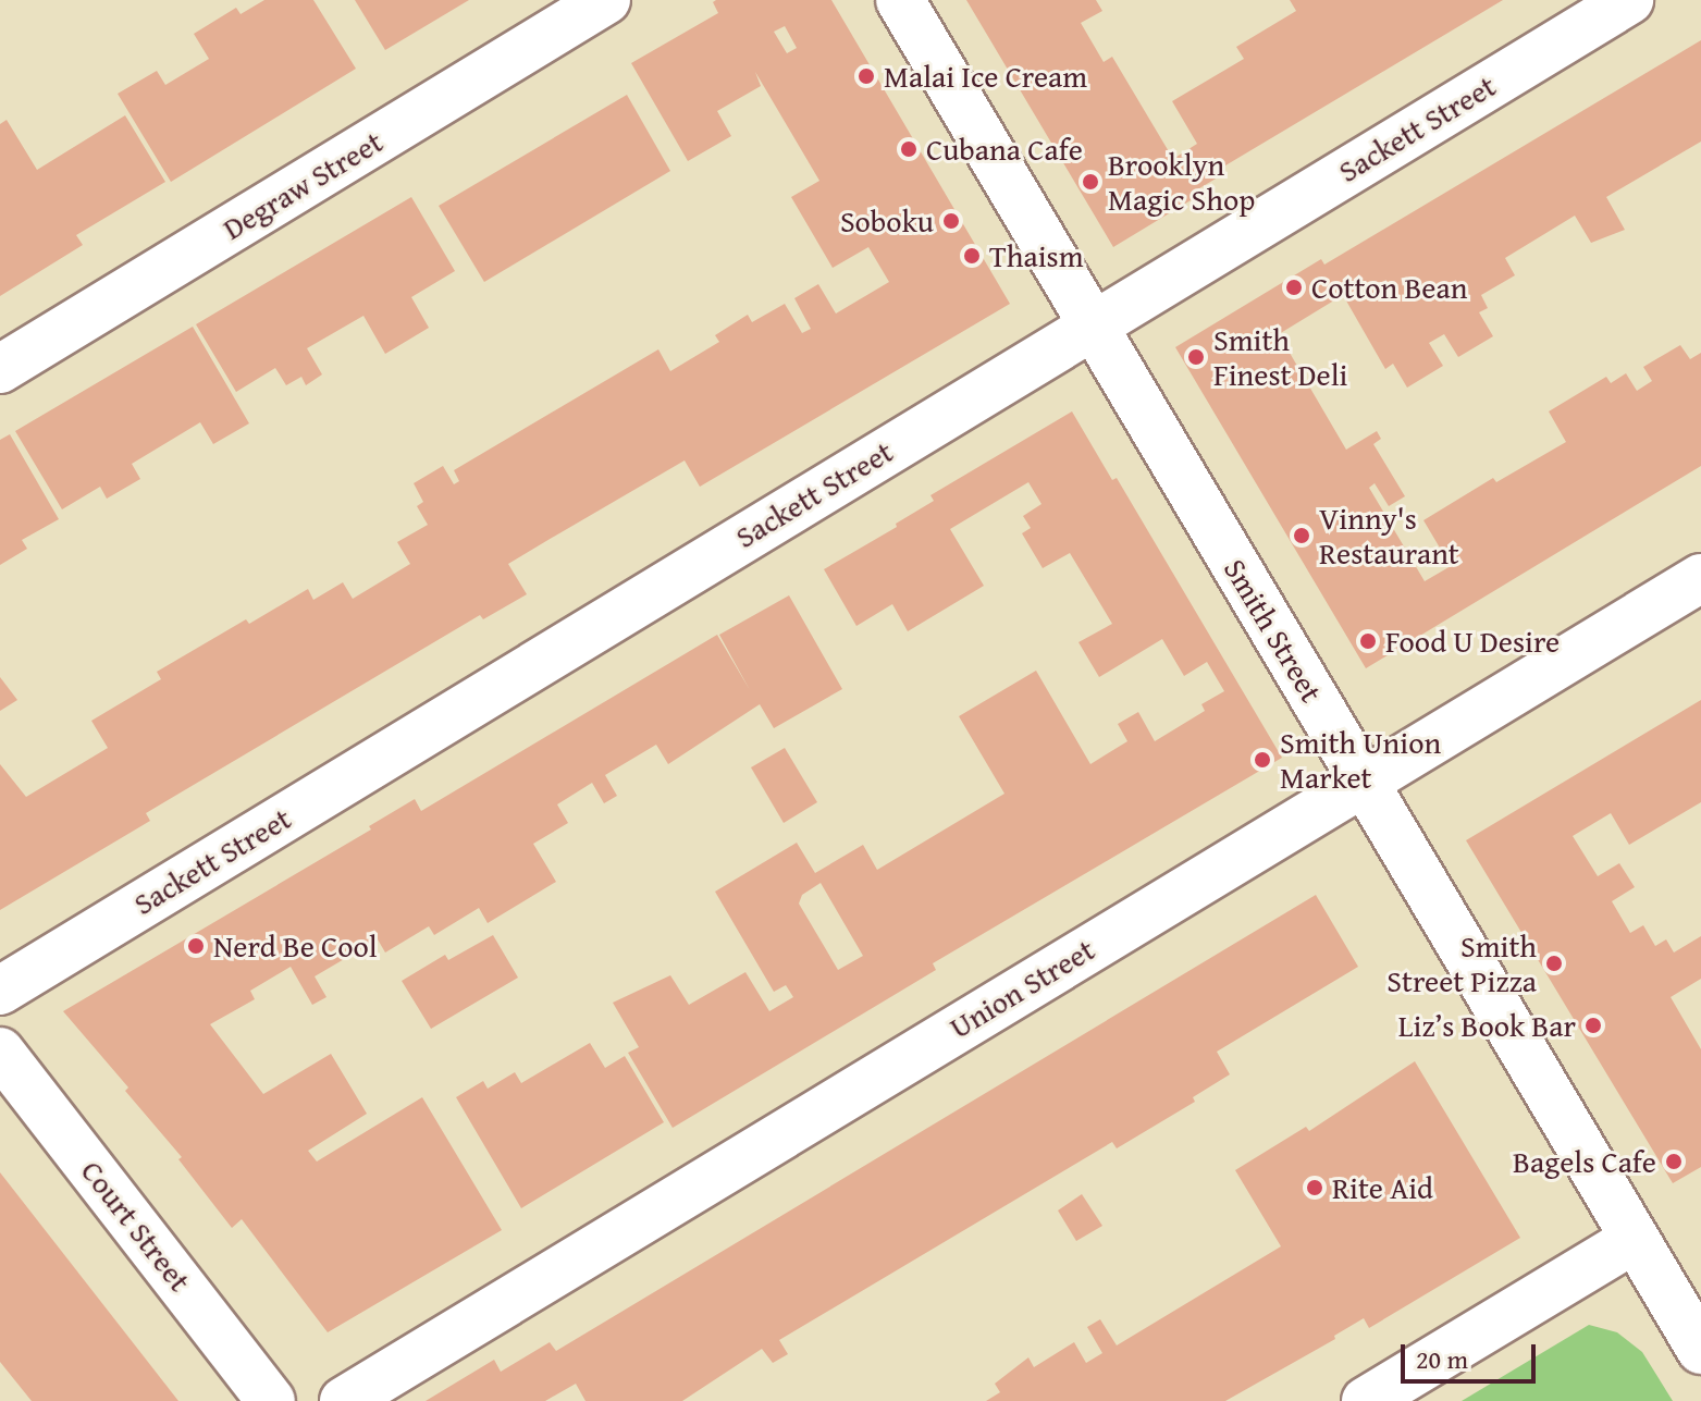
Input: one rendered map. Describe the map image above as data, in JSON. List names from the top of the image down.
{
  "streets": {
    "street": [
      "Sackett Street",
      "Degraw Street",
      "Smith Street",
      "Union Street",
      "Court Street"
    ]
  },
  "crossings": [
    ["Sackett Street", "Smith Street"],
    ["Smith Street", "Union Street"]
  ],
  "places": [
    "Malai Ice Cream",
    "Cubana Cafe",
    "Brooklyn Magic Shop",
    "Soboku",
    "Thaism",
    "Cotton Bean",
    "Smith Finest Deli",
    "Vinny's Restaurant",
    "Food U Desire",
    "Smith Union Market",
    "Nerd Be Cool",
    "Smith Street Pizza",
    "Liz’s Book Bar",
    "Bagels Cafe",
    "Rite Aid"
  ],
  "scale_bar": "20 m"
}
